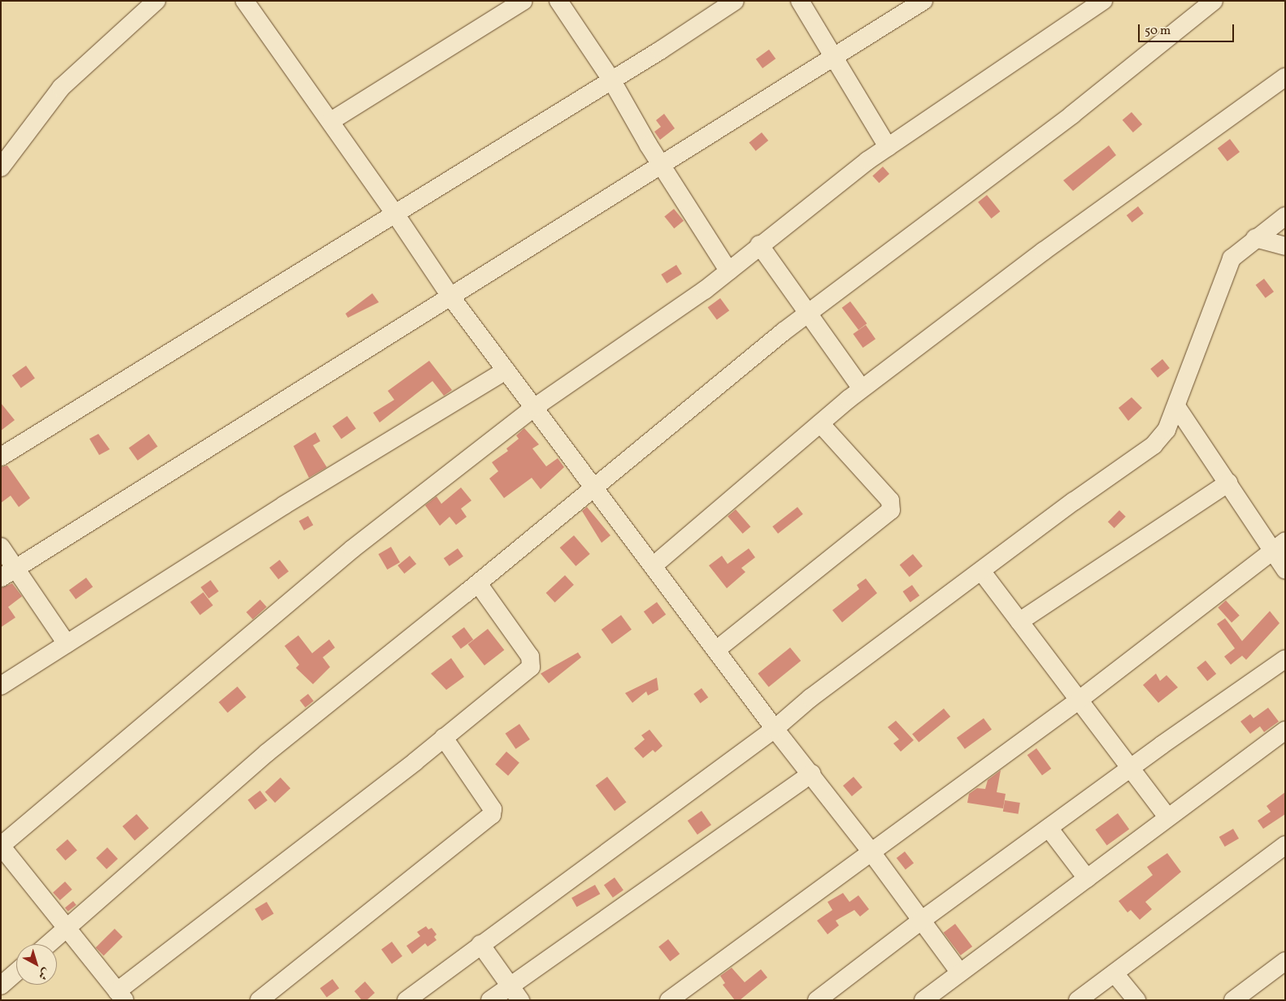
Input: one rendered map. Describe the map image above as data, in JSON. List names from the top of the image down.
{
  "scale_bar": "50 m",
  "north": "bottom right"
}
